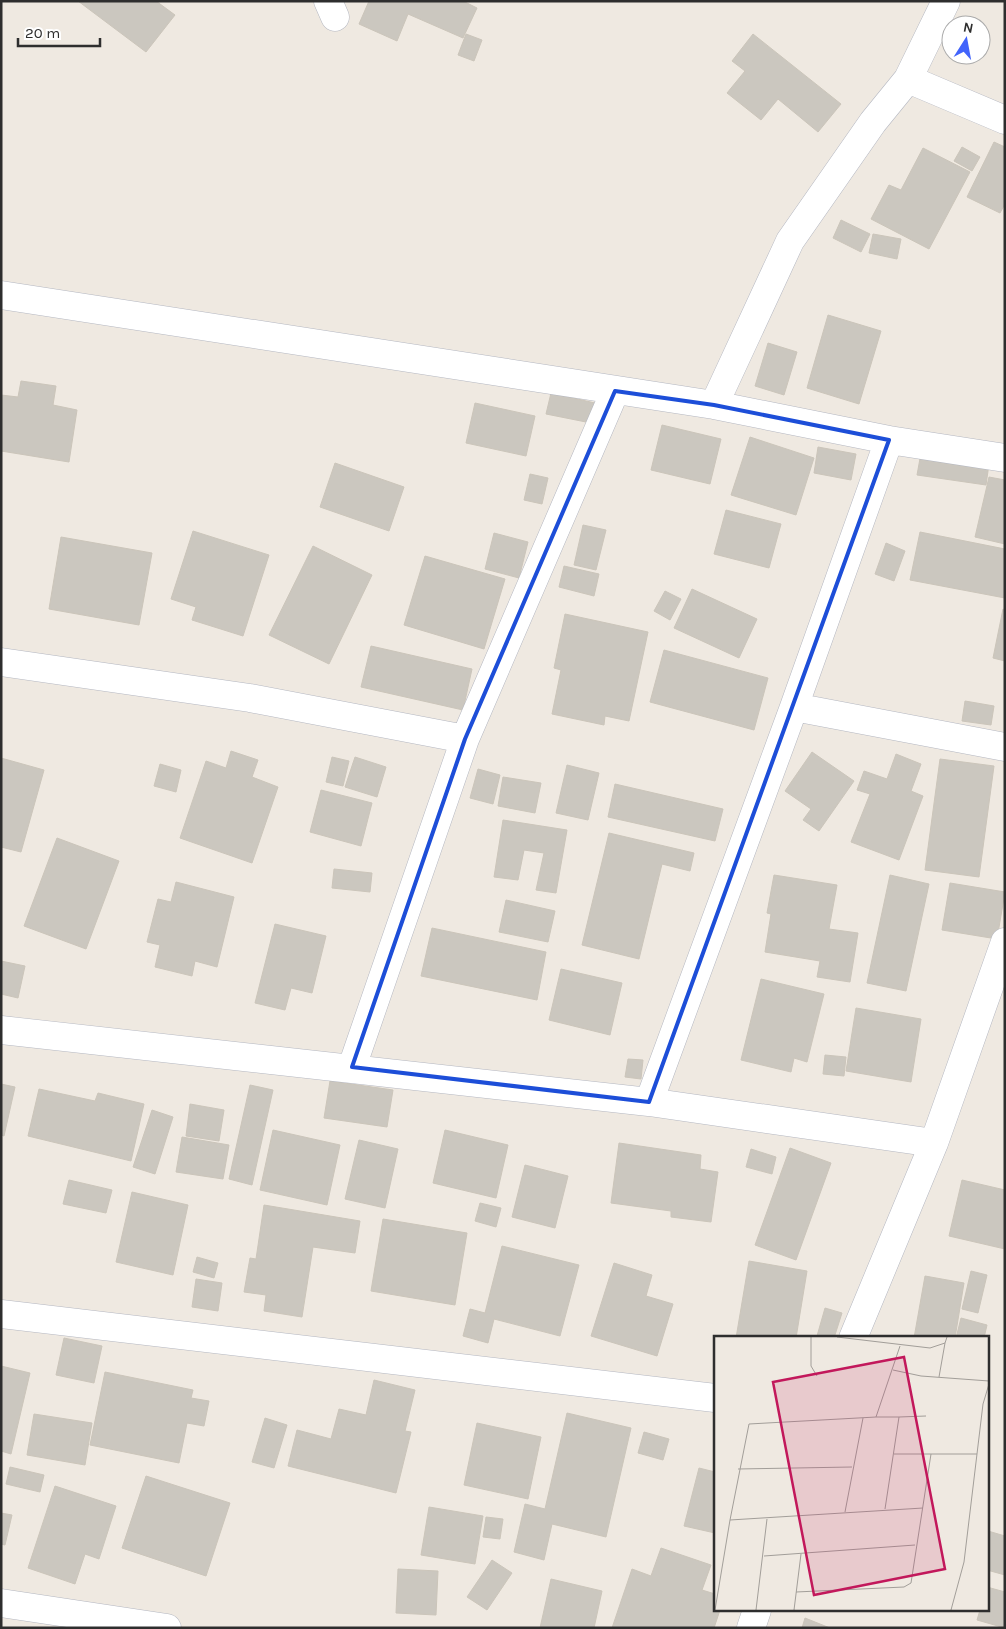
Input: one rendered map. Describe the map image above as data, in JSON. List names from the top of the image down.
{
  "scale_bar": "20 m",
  "north": "top"
}
